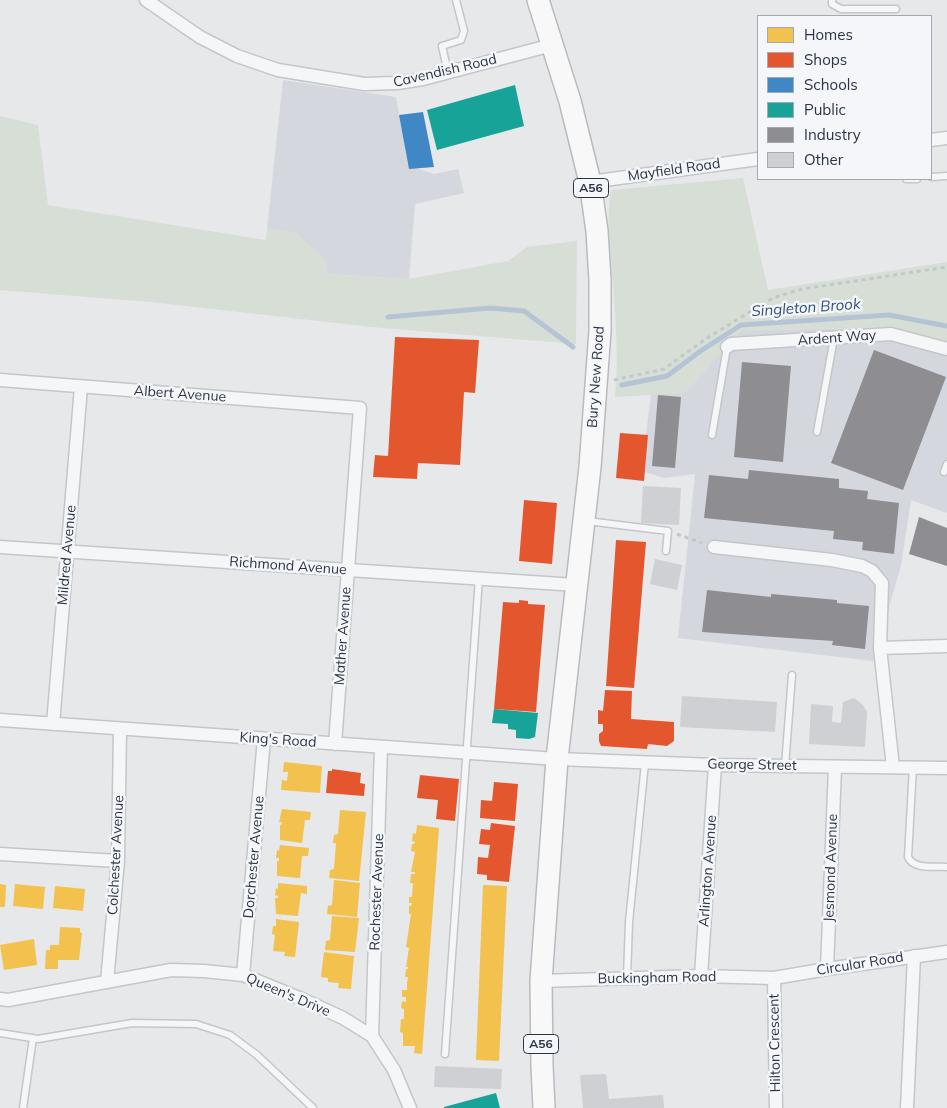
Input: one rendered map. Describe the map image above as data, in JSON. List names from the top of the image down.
{
  "streets": {
    "highway": ["A56", "Bury New Road"],
    "street": [
      "Cavendish Road",
      "Mayfield Road",
      "Ardent Way",
      "Albert Avenue",
      "Mildred Avenue",
      "Richmond Avenue",
      "Mather Avenue",
      "King's Road",
      "George Street",
      "Colchester Avenue",
      "Dorchester Avenue",
      "Jesmond Avenue",
      "Arlington Avenue",
      "Rochester Avenue",
      "Circular Road",
      "Buckingham Road",
      "Queen's Drive",
      "Hilton Crescent"
    ]
  },
  "crossings": [
    ["Cavendish Road", "Bury New Road"],
    ["Mayfield Road", "Bury New Road"],
    ["A56", "Bury New Road"],
    ["A56", "Buckingham Road"],
    ["Bury New Road", "Richmond Avenue"],
    ["Bury New Road", "King's Road"],
    ["Bury New Road", "George Street"],
    ["Bury New Road", "Buckingham Road"],
    ["Albert Avenue", "Mildred Avenue"],
    ["Albert Avenue", "Mather Avenue"],
    ["Mildred Avenue", "Richmond Avenue"],
    ["Mildred Avenue", "King's Road"],
    ["Richmond Avenue", "Mather Avenue"],
    ["Mather Avenue", "King's Road"],
    ["King's Road", "George Street"],
    ["King's Road", "Colchester Avenue"],
    ["King's Road", "Dorchester Avenue"],
    ["King's Road", "Rochester Avenue"],
    ["George Street", "Jesmond Avenue"],
    ["George Street", "Arlington Avenue"],
    ["Colchester Avenue", "Queen's Drive"],
    ["Dorchester Avenue", "Queen's Drive"],
    ["Jesmond Avenue", "Circular Road"],
    ["Arlington Avenue", "Buckingham Road"],
    ["Rochester Avenue", "Queen's Drive"],
    ["Circular Road", "Buckingham Road"],
    ["Circular Road", "Hilton Crescent"],
    ["Buckingham Road", "Hilton Crescent"]
  ],
  "water": ["Singleton Brook"],
  "legend": [
    "Homes",
    "Shops",
    "Schools",
    "Public",
    "Industry",
    "Other"
  ]
}
